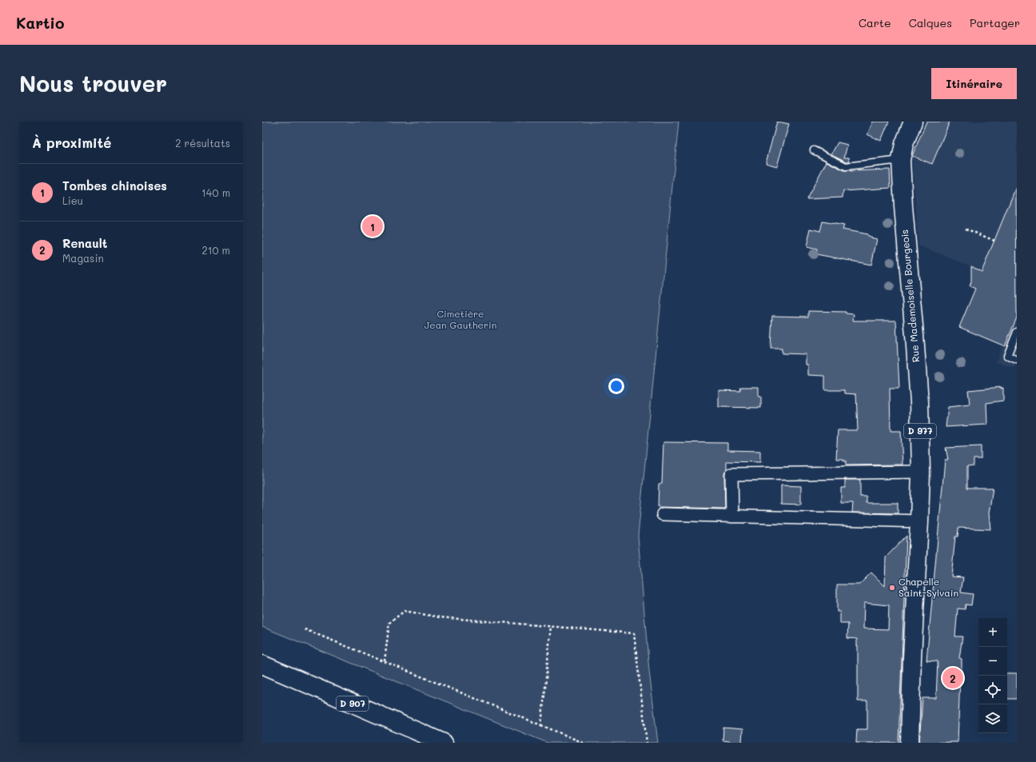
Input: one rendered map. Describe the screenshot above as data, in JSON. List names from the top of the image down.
{
  "streets": {
    "main road": ["Rue Mademoiselle Bourgeois", "D 977", "D 907"]
  },
  "parks": ["Cimetière Jean Gautherin"],
  "places": ["Chapelle Saint-Sylvain"],
  "page": {
    "header": "Kartio",
    "nav": ["Carte", "Calques", "Partager"],
    "buttons": "Itinéraire",
    "title": "Nous trouver",
    "heading": ["À proximité", "2 résultats"],
    "list": [
      {
        "mark": "1",
        "name": "Tombes chinoises",
        "note": "Lieu",
        "value": "140 m"
      },
      {
        "mark": "2",
        "name": "Renault",
        "note": "Magasin",
        "value": "210 m"
      }
    ],
    "pins": ["1", "2"],
    "map_buttons": ["+", "−"]
  }
}
